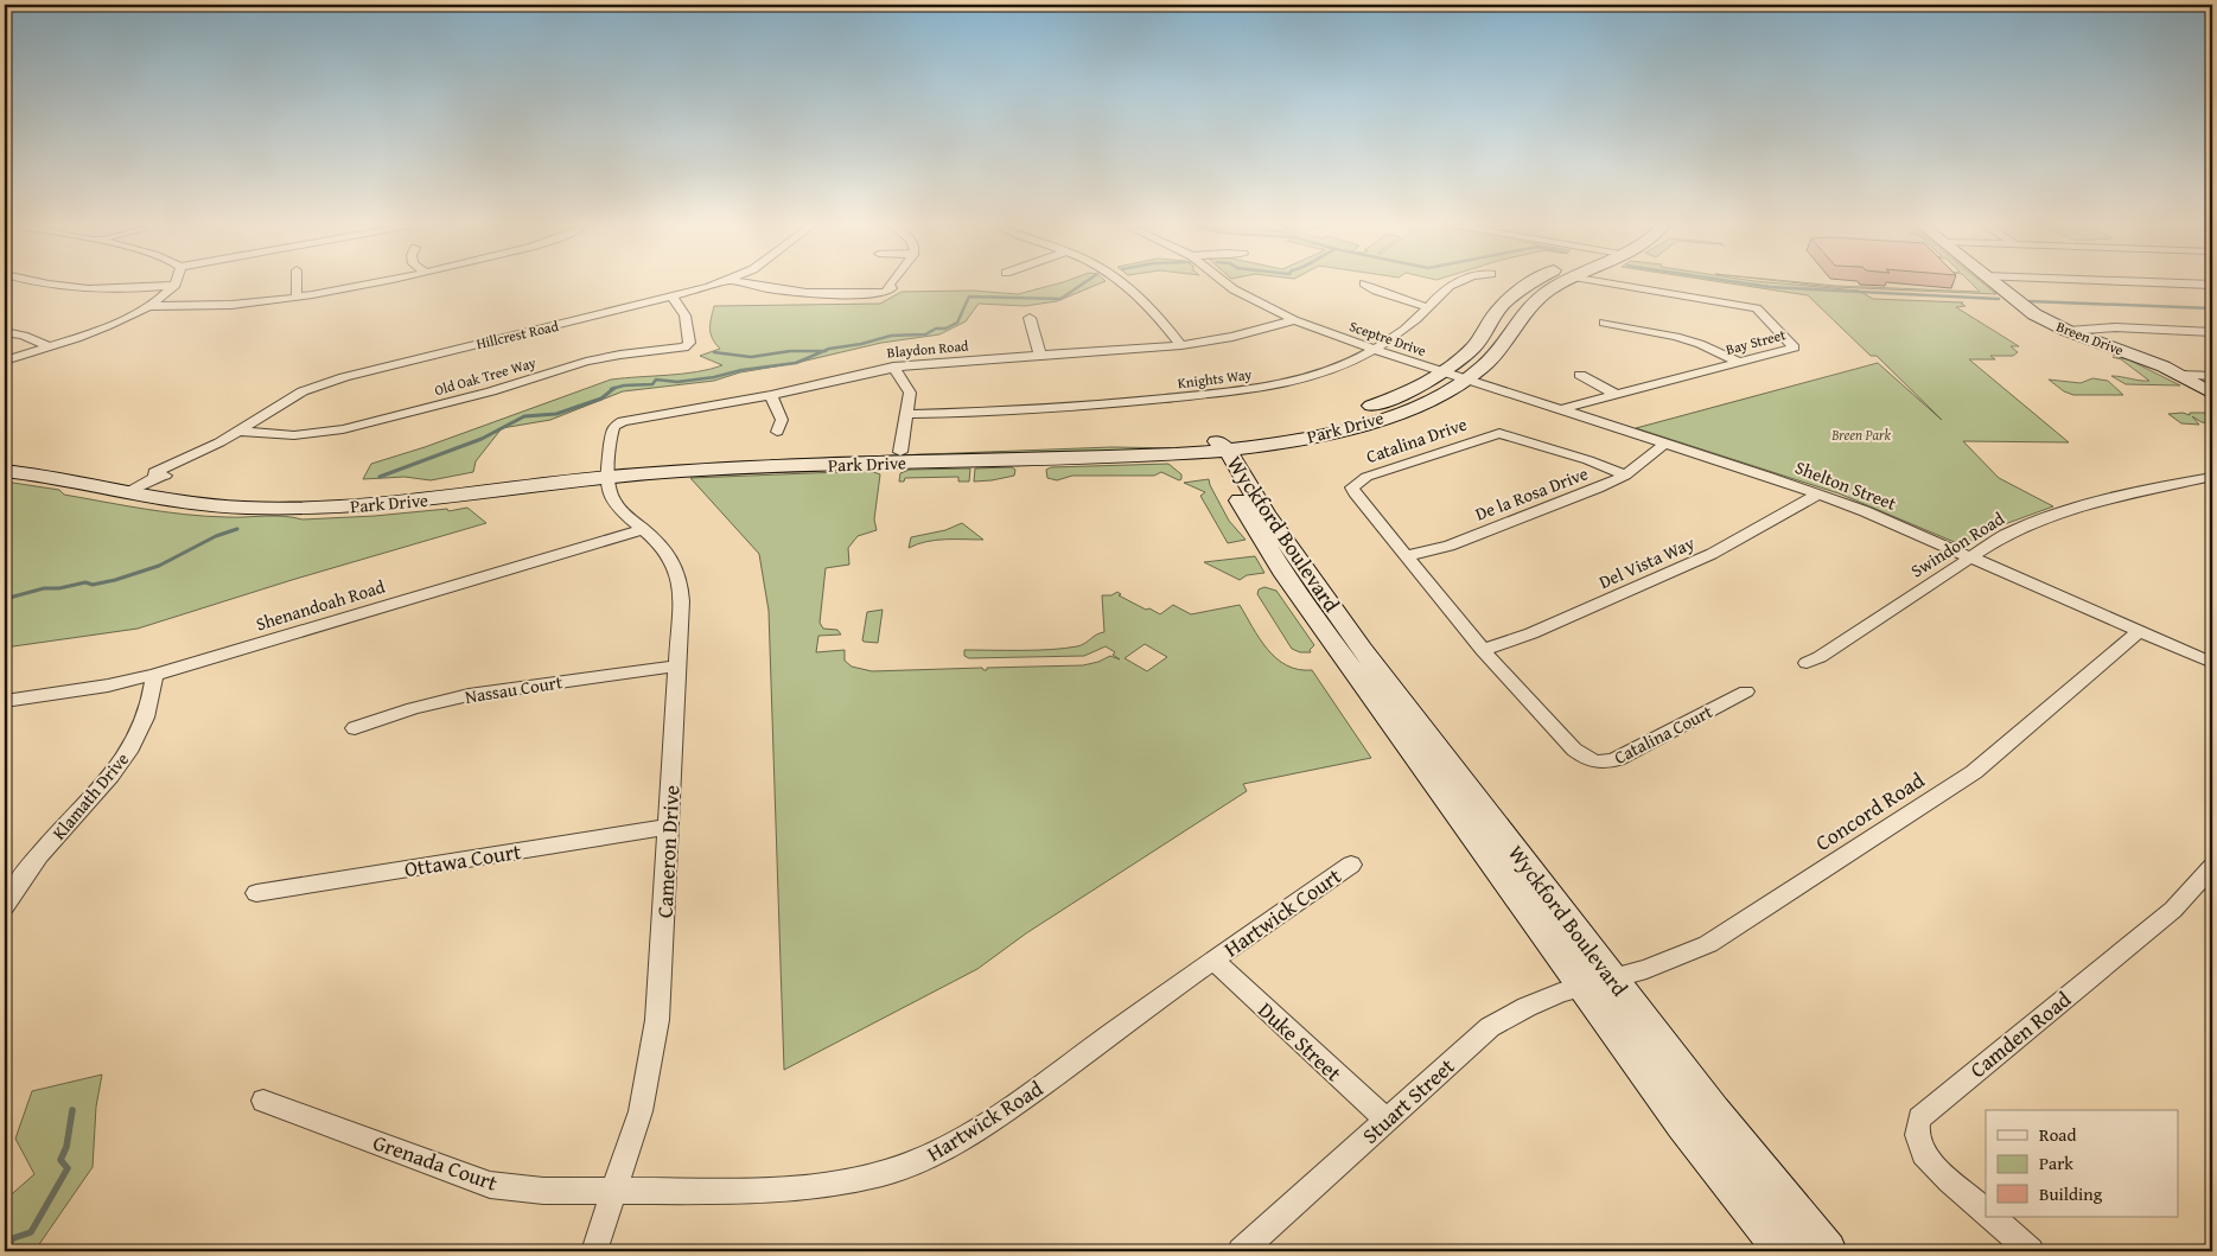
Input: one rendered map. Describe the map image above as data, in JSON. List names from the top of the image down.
{
  "streets": {
    "street": [
      "Hillcrest Road",
      "Sceptre Drive",
      "Breen Drive",
      "Bay Street",
      "Blaydon Road",
      "Old Oak Tree Way",
      "Knights Way",
      "Park Drive",
      "Catalina Drive",
      "Shelton Street",
      "De la Rosa Drive",
      "Wyckford Boulevard",
      "Swindon Road",
      "Del Vista Way",
      "Shenandoah Road",
      "Nassau Court",
      "Catalina Court",
      "Klamath Drive",
      "Concord Road",
      "Cameron Drive",
      "Ottawa Court",
      "Hartwick Court",
      "Camden Road",
      "Duke Street",
      "Stuart Street",
      "Hartwick Road",
      "Grenada Court"
    ]
  },
  "crossings": [
    ["Hillcrest Road", "Old Oak Tree Way"],
    ["Hillcrest Road", "Park Drive"],
    ["Sceptre Drive", "Blaydon Road"],
    ["Sceptre Drive", "Knights Way"],
    ["Sceptre Drive", "Park Drive"],
    ["Sceptre Drive", "Shelton Street"],
    ["Bay Street", "Shelton Street"],
    ["Blaydon Road", "Park Drive"],
    ["Blaydon Road", "Cameron Drive"],
    ["Park Drive", "Shelton Street"],
    ["Park Drive", "Wyckford Boulevard"],
    ["Park Drive", "Cameron Drive"],
    ["Catalina Drive", "De la Rosa Drive"],
    ["Catalina Drive", "Del Vista Way"],
    ["Catalina Drive", "Catalina Court"],
    ["Shelton Street", "De la Rosa Drive"],
    ["Shelton Street", "Swindon Road"],
    ["Shelton Street", "Del Vista Way"],
    ["Shelton Street", "Concord Road"],
    ["Wyckford Boulevard", "Concord Road"],
    ["Wyckford Boulevard", "Stuart Street"],
    ["Del Vista Way", "Catalina Court"],
    ["Shenandoah Road", "Klamath Drive"],
    ["Shenandoah Road", "Cameron Drive"],
    ["Nassau Court", "Cameron Drive"],
    ["Concord Road", "Stuart Street"],
    ["Cameron Drive", "Ottawa Court"],
    ["Cameron Drive", "Hartwick Road"],
    ["Cameron Drive", "Grenada Court"],
    ["Hartwick Court", "Duke Street"],
    ["Hartwick Court", "Hartwick Road"],
    ["Duke Street", "Stuart Street"],
    ["Duke Street", "Hartwick Road"],
    ["Hartwick Road", "Grenada Court"]
  ],
  "parks": ["Breen Park"],
  "legend": ["Road", "Park", "Building"]
}
